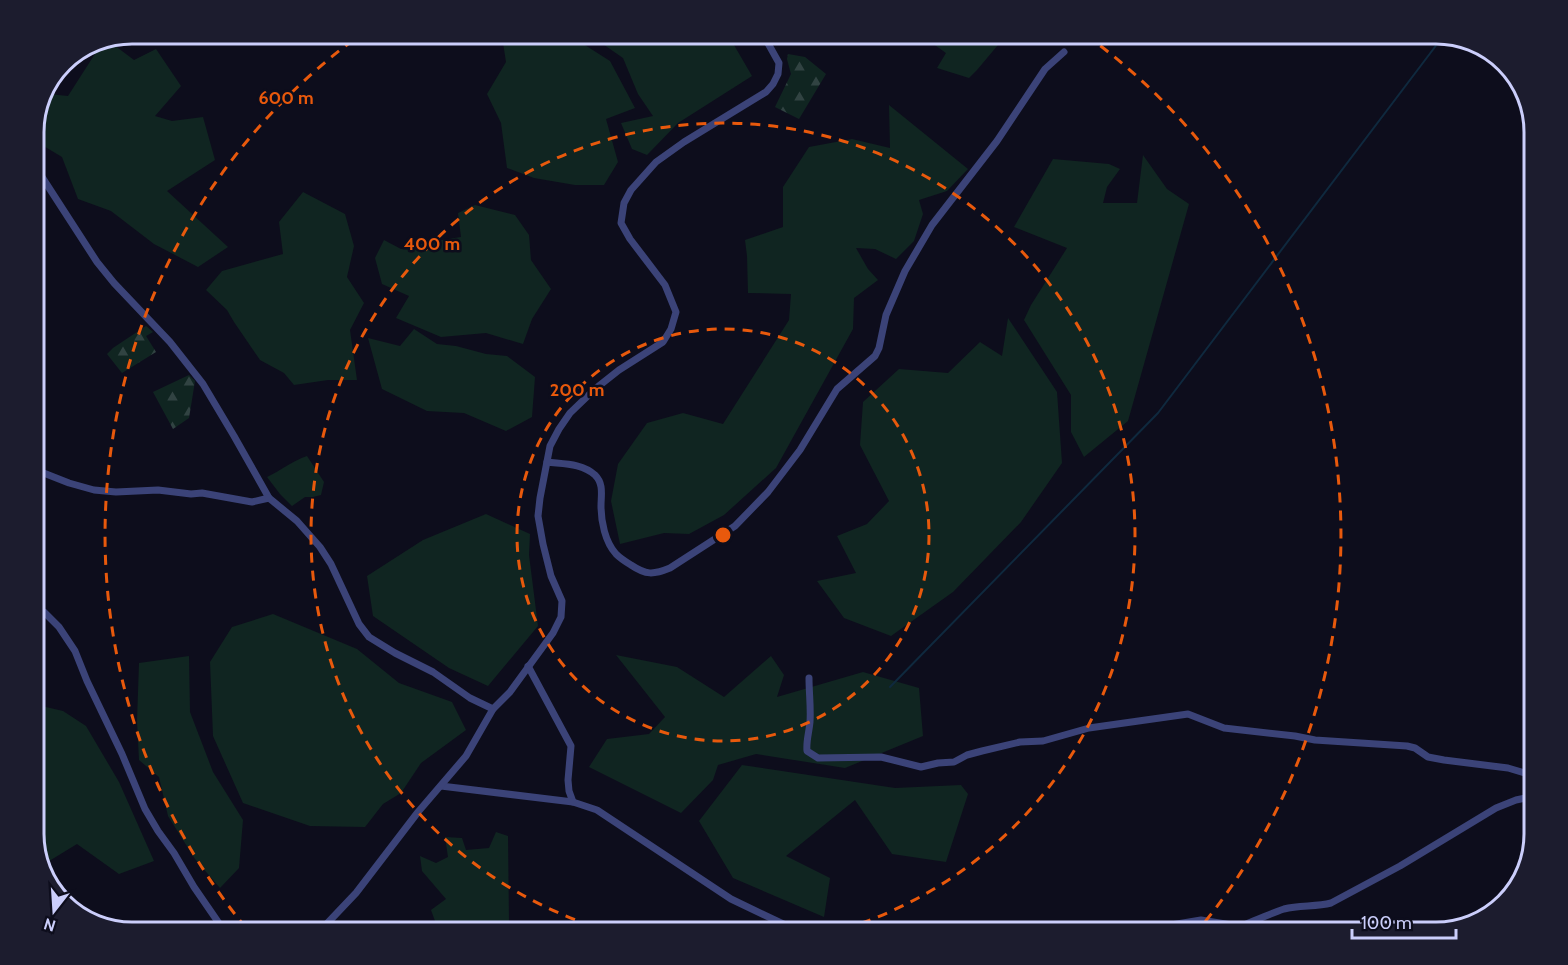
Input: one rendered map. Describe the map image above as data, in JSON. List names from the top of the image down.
{
  "scale_bar": "100 m",
  "north": "bottom",
  "rings": ["600 m", "400 m", "200 m"]
}
